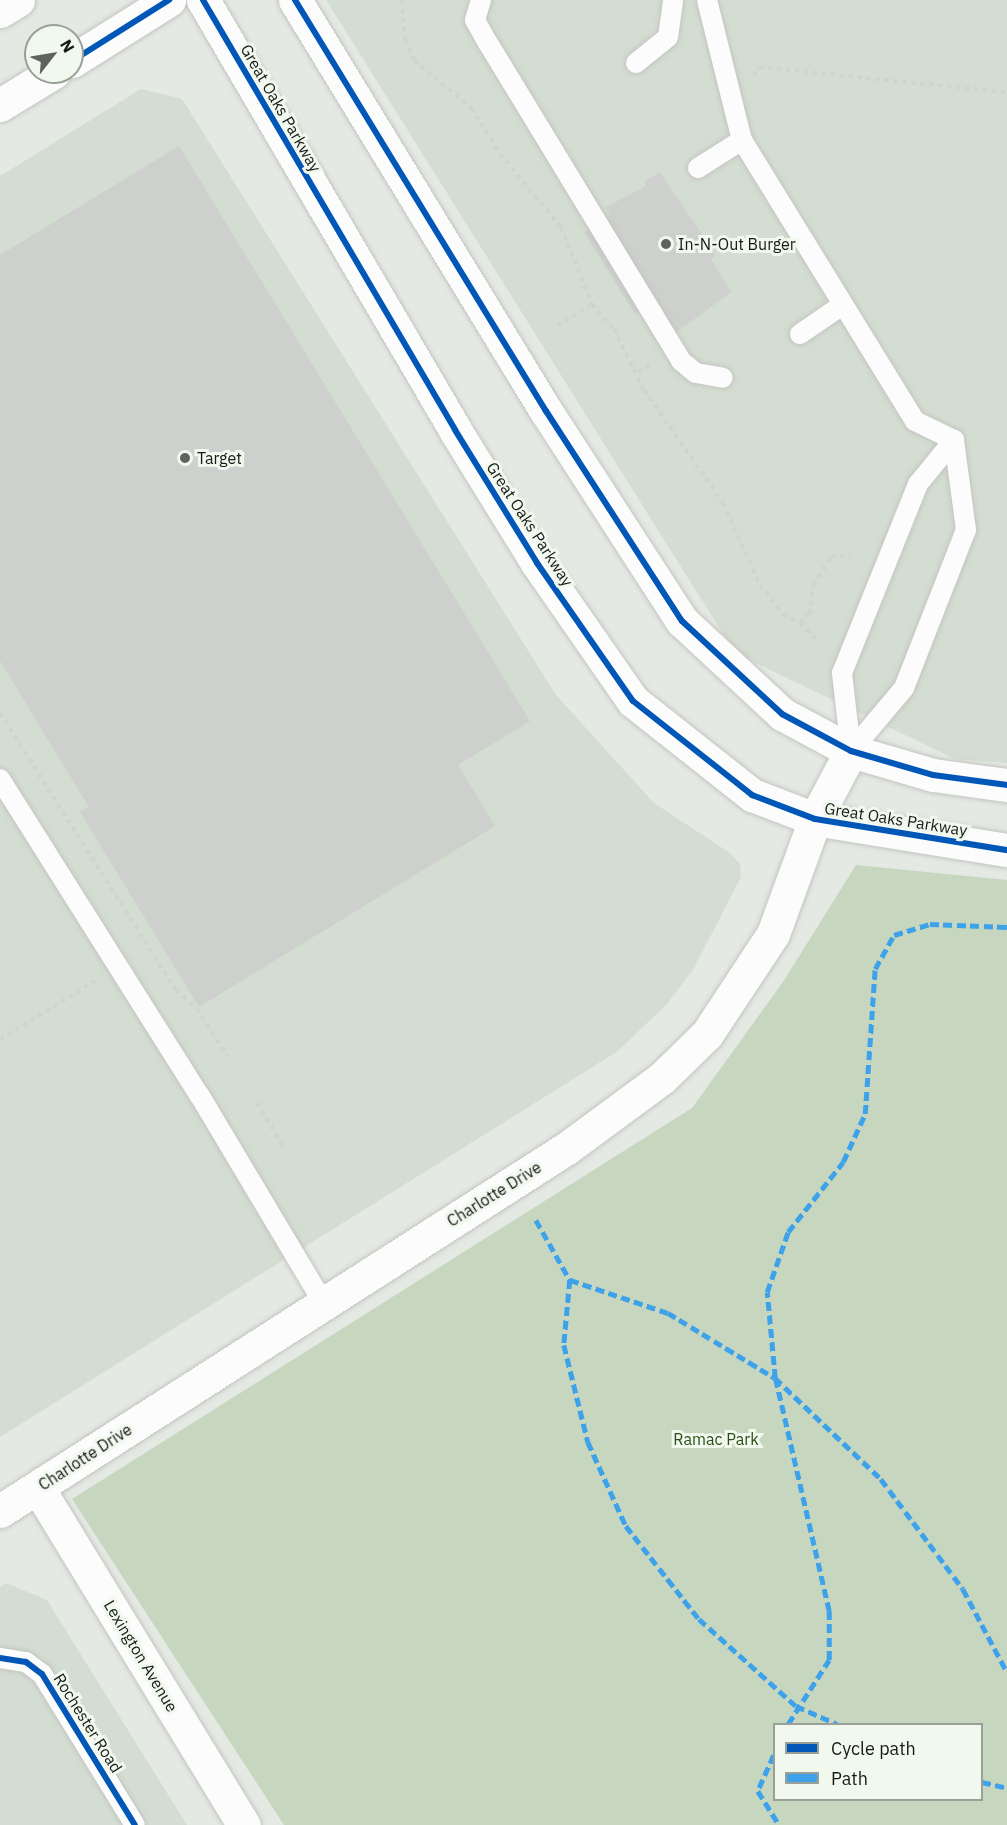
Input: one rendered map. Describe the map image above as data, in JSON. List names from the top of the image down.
{
  "streets": {
    "main road": ["Great Oaks Parkway", "Charlotte Drive", "Lexington Avenue"],
    "lane": ["Rochester Road"]
  },
  "crossings": [
    ["Great Oaks Parkway", "Charlotte Drive"],
    ["Charlotte Drive", "Lexington Avenue"]
  ],
  "parks": ["Ramac Park"],
  "places": ["In-N-Out Burger", "Target"],
  "legend": ["Cycle path", "Path"],
  "north": "top right"
}
